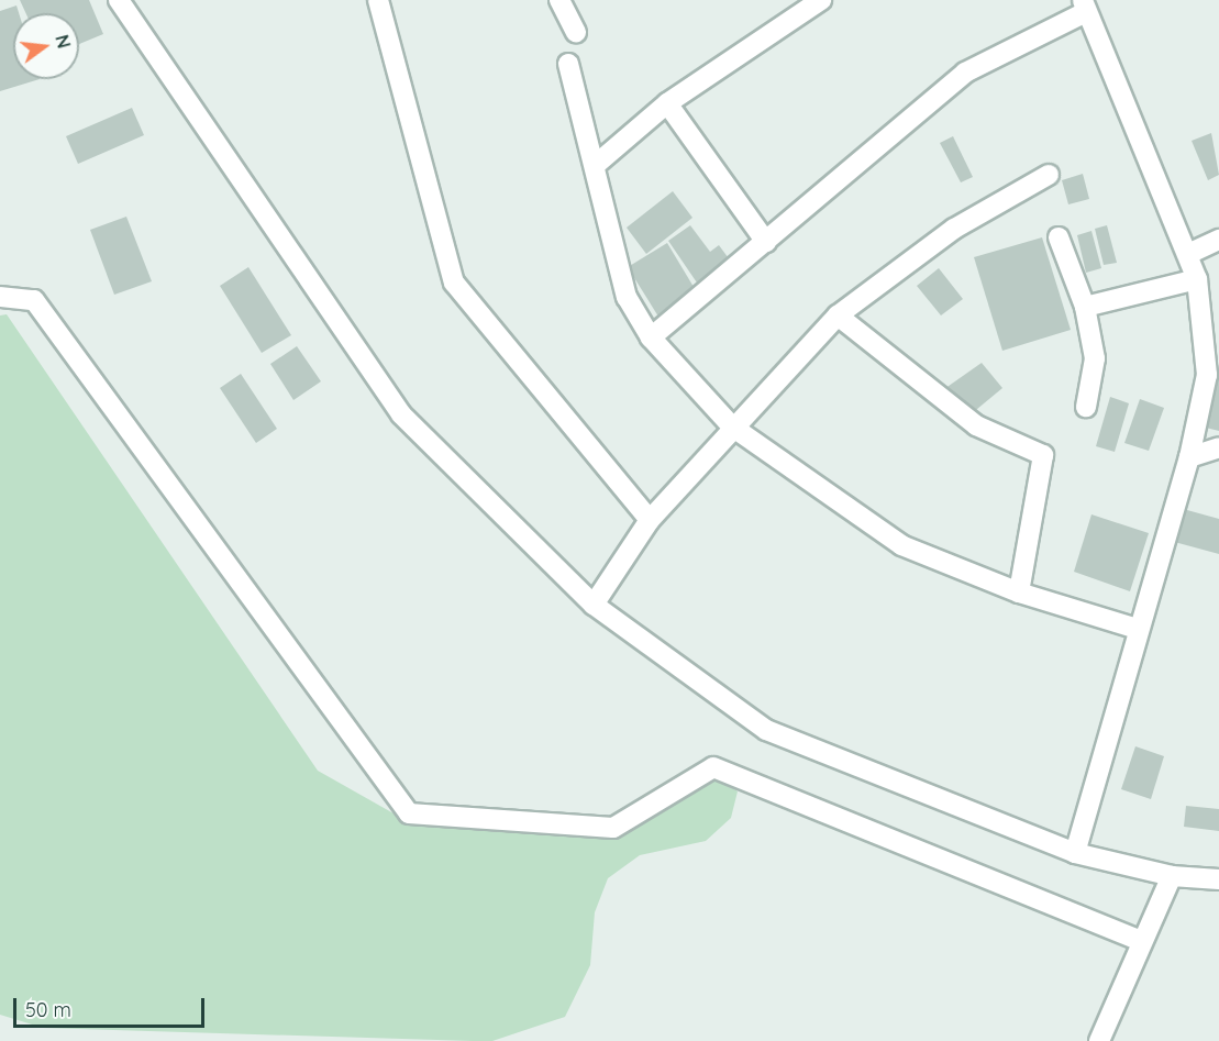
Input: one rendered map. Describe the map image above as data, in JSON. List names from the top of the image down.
{
  "scale_bar": "50 m",
  "north": "right"
}
